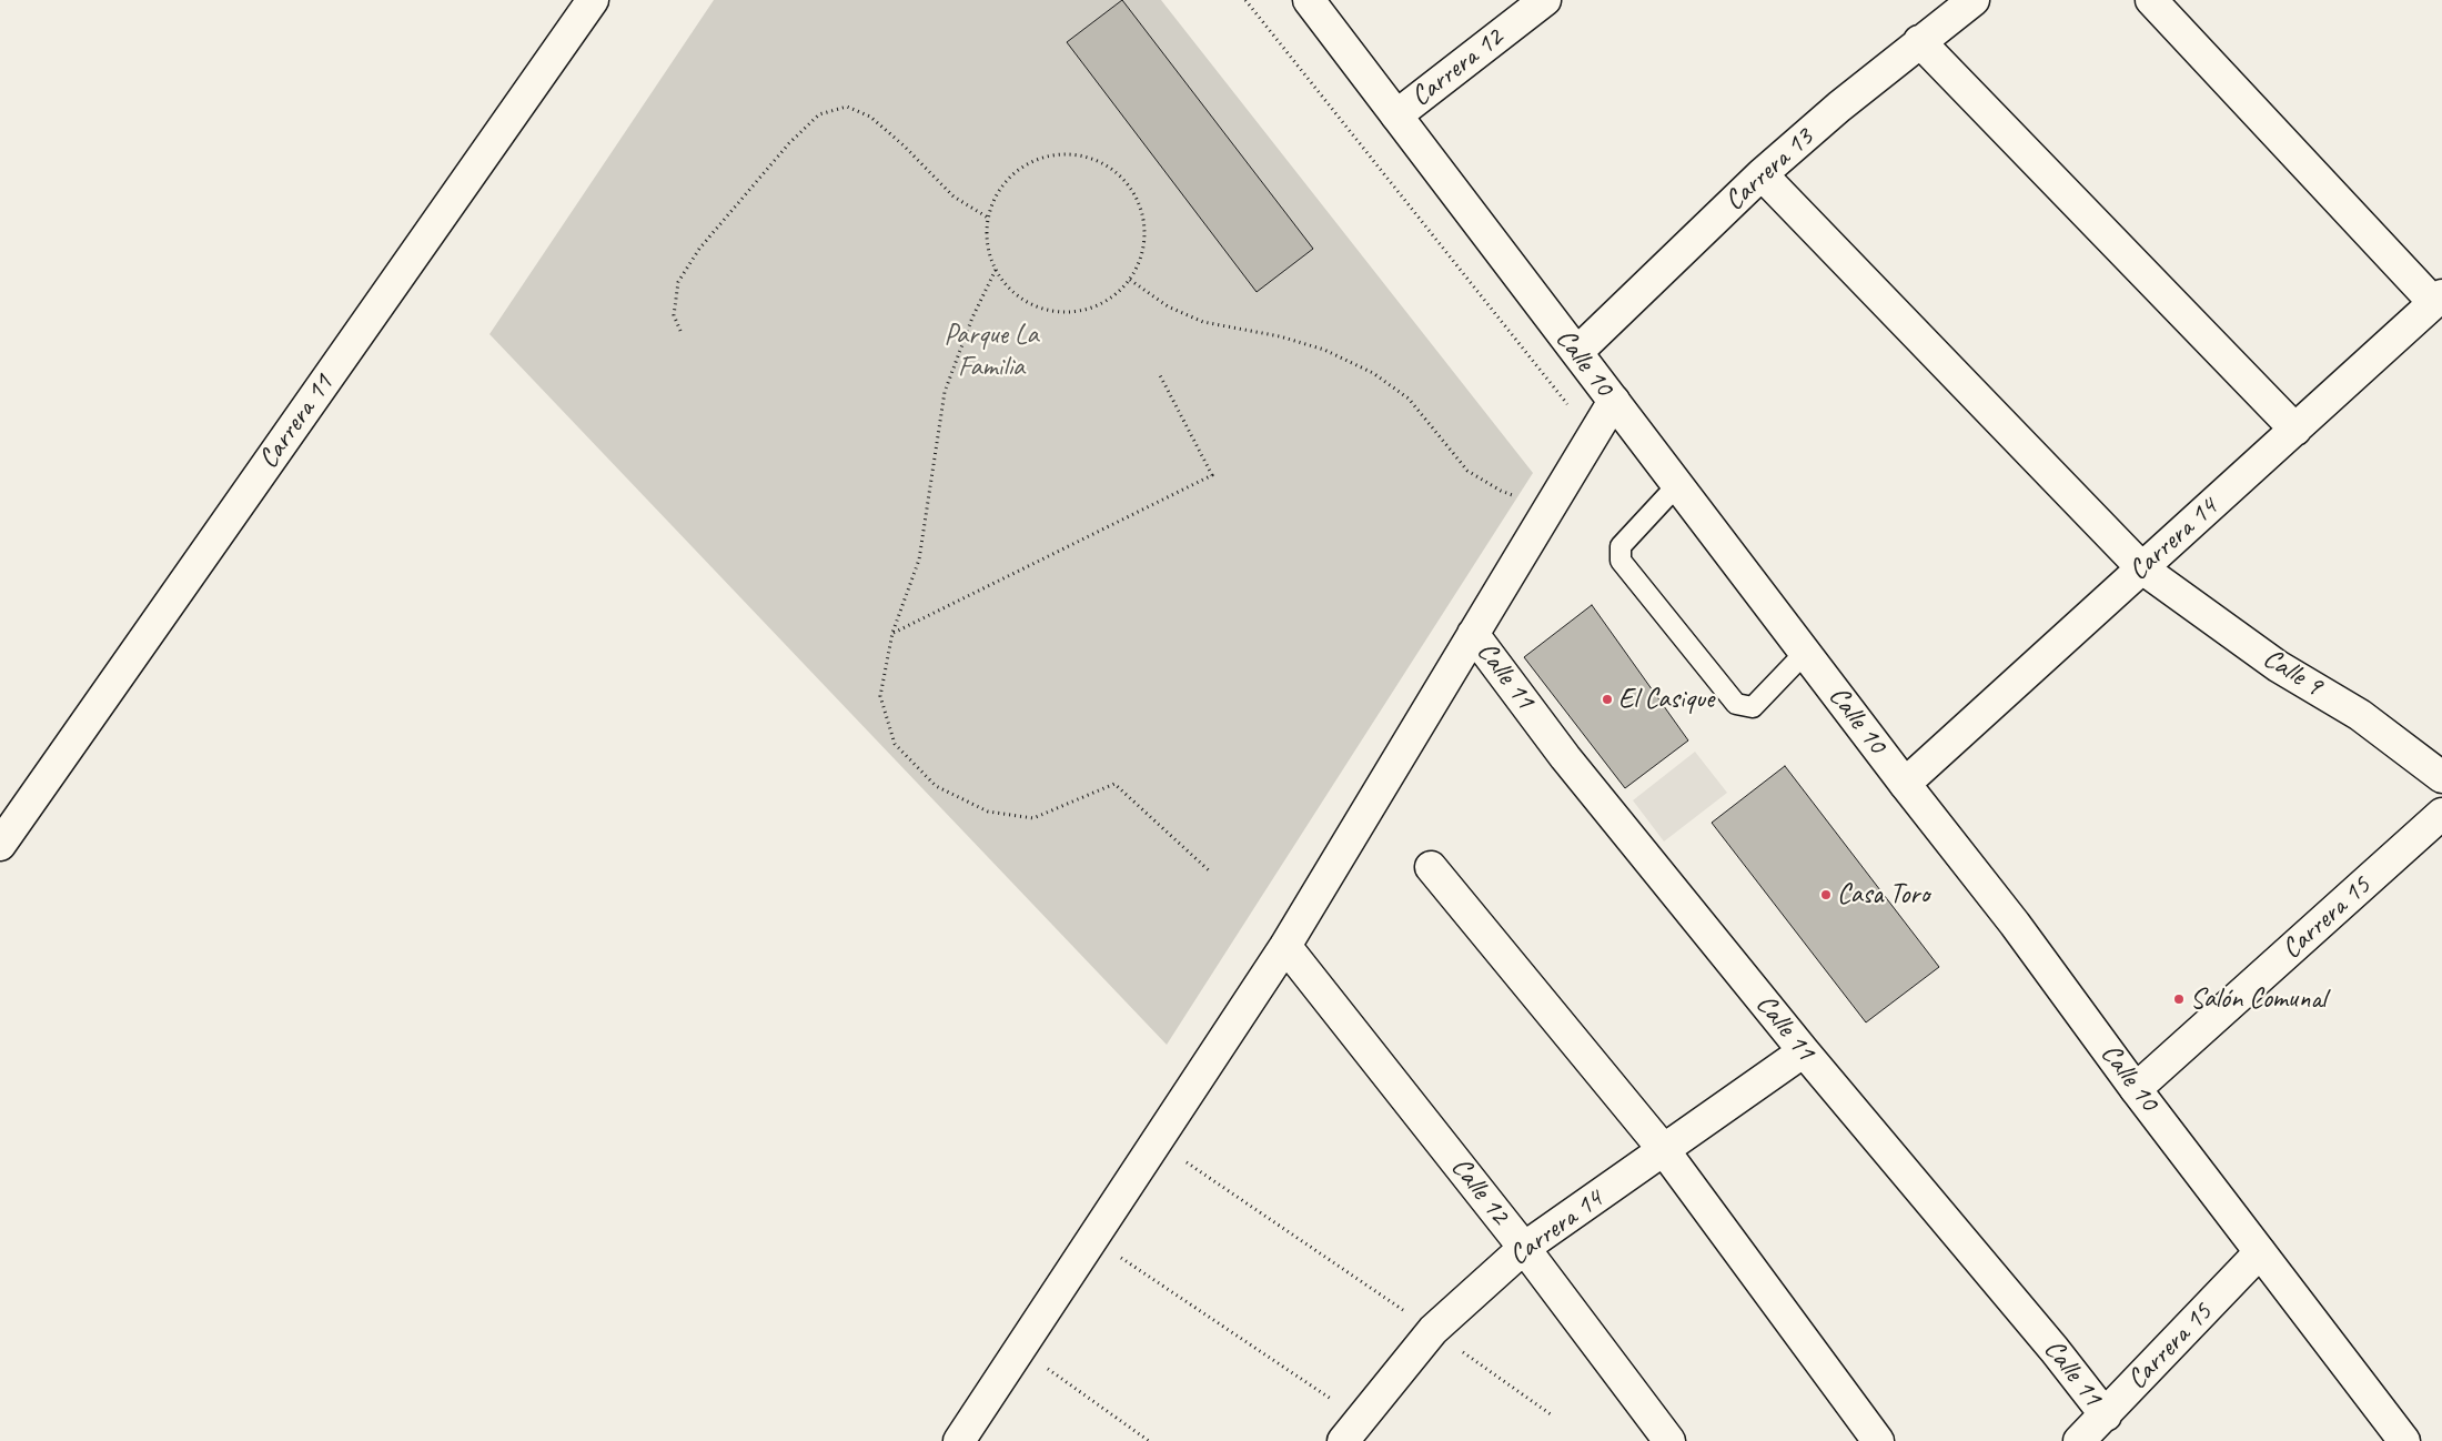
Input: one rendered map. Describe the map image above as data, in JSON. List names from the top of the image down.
{
  "streets": {
    "street": [
      "Carrera 12",
      "Carrera 13",
      "Calle 10",
      "Carrera 11",
      "Carrera 14",
      "Calle 9",
      "Calle 11",
      "Carrera 15",
      "Calle 12"
    ]
  },
  "crossings": [
    ["Carrera 12", "Calle 10"],
    ["Carrera 13", "Calle 10"],
    ["Carrera 13", "Calle 9"],
    ["Calle 10", "Carrera 14"],
    ["Calle 10", "Carrera 15"],
    ["Carrera 14", "Calle 9"],
    ["Carrera 14", "Calle 11"],
    ["Carrera 14", "Calle 12"],
    ["Calle 11", "Carrera 15"]
  ],
  "parks": ["Parque La Familia"],
  "places": ["El Casique", "Casa Toro", "Salón Comunal"]
}
